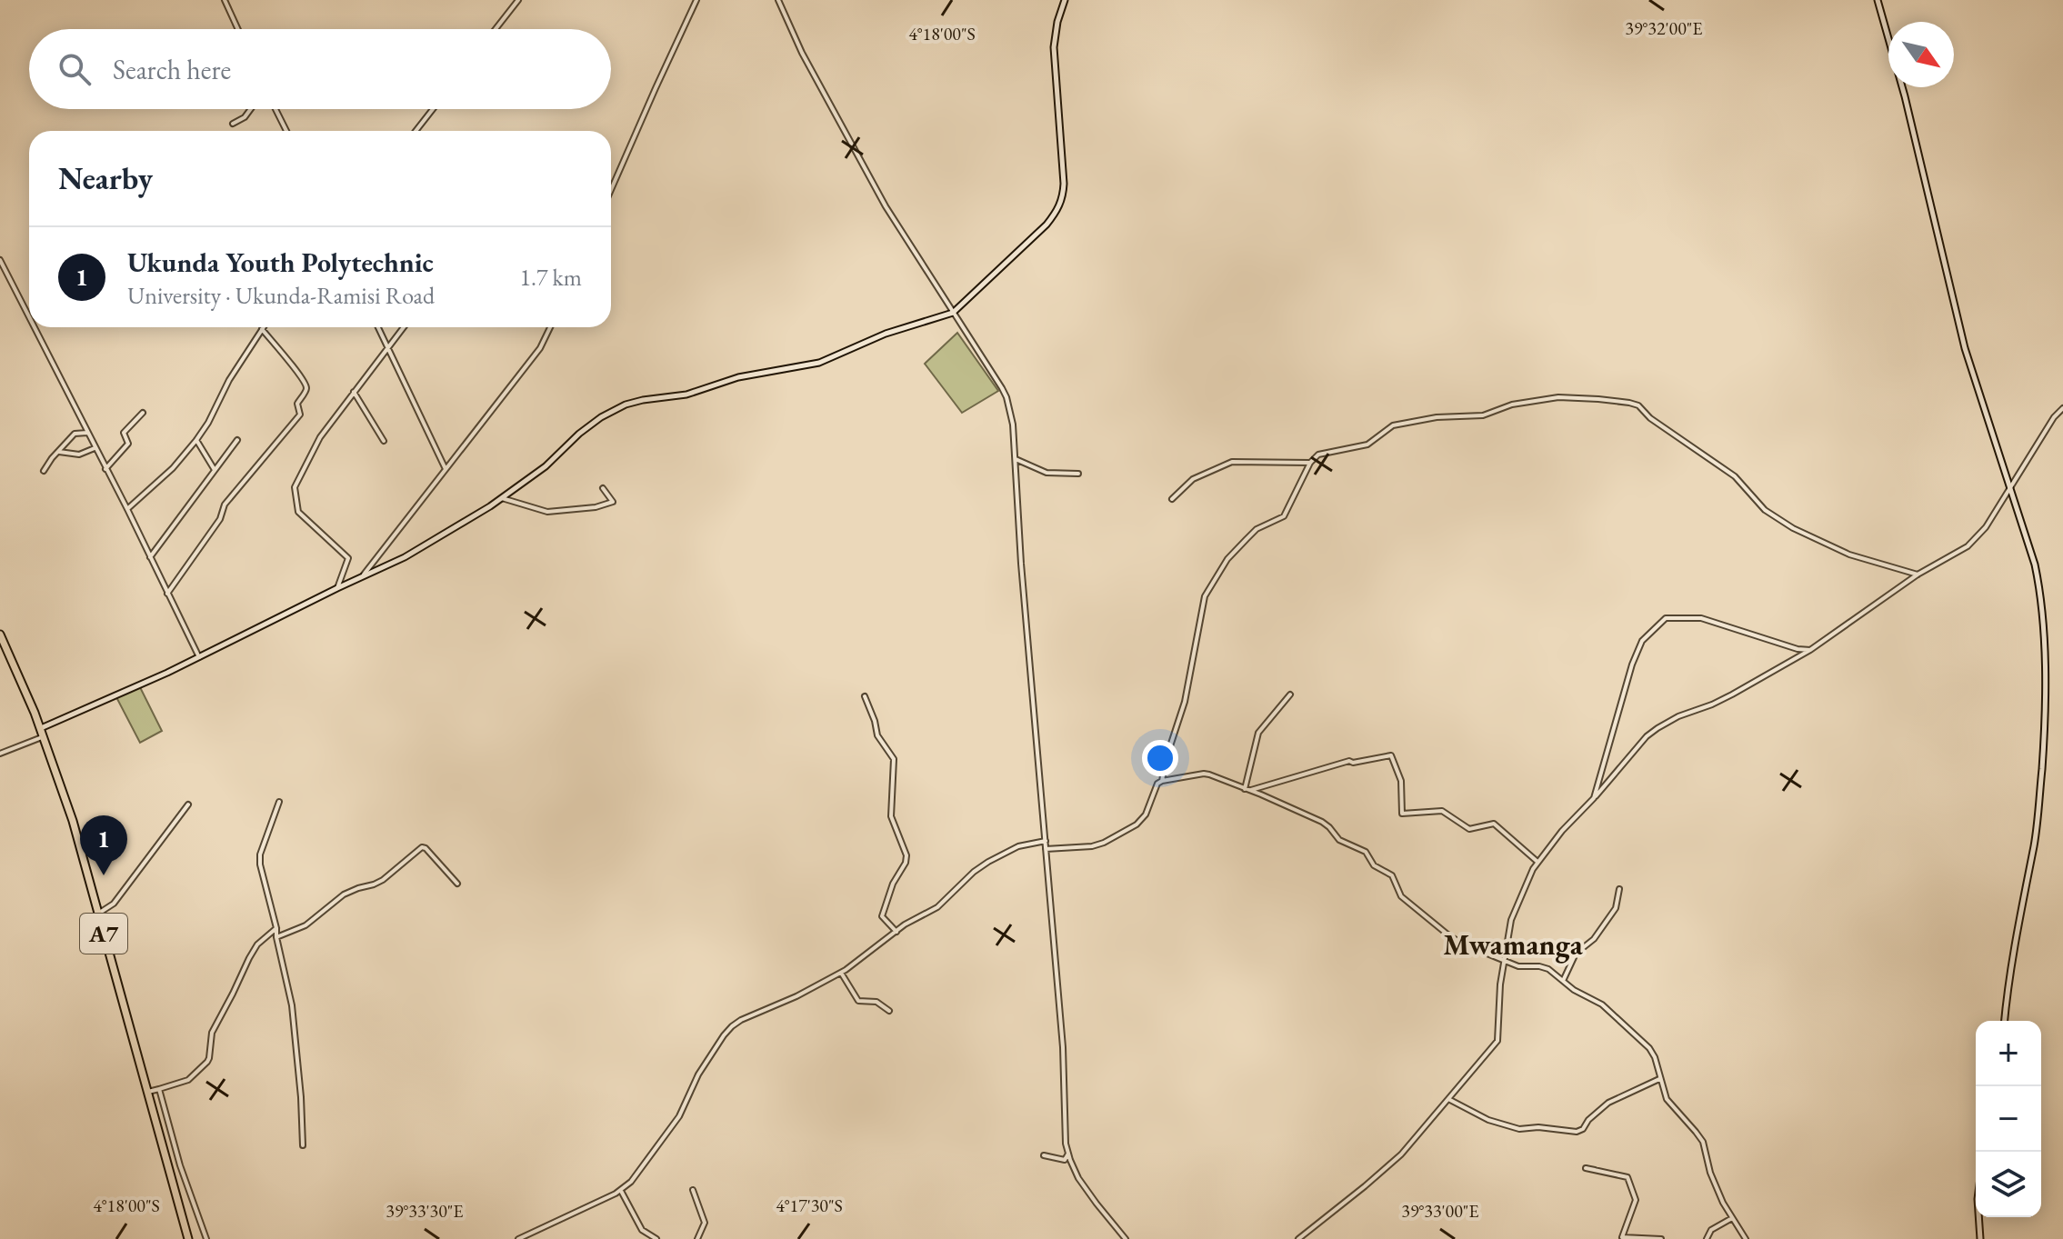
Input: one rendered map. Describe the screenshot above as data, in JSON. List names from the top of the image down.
{
  "streets": {
    "highway": ["A7"]
  },
  "districts": ["Mwamanga"],
  "north": "bottom right",
  "page": {
    "search": "Search here",
    "heading": "Nearby",
    "list": [
      {
        "mark": "1",
        "name": "Ukunda Youth Polytechnic",
        "note": "University · Ukunda-Ramisi Road",
        "value": "1.7 km"
      }
    ],
    "pins": "1",
    "map_buttons": ["+", "−"]
  },
  "coordinates": [
    "39°32'00\"E",
    "4°18'00\"S",
    "4°17'30\"S",
    "39°33'30\"E",
    "39°33'00\"E"
  ]
}
